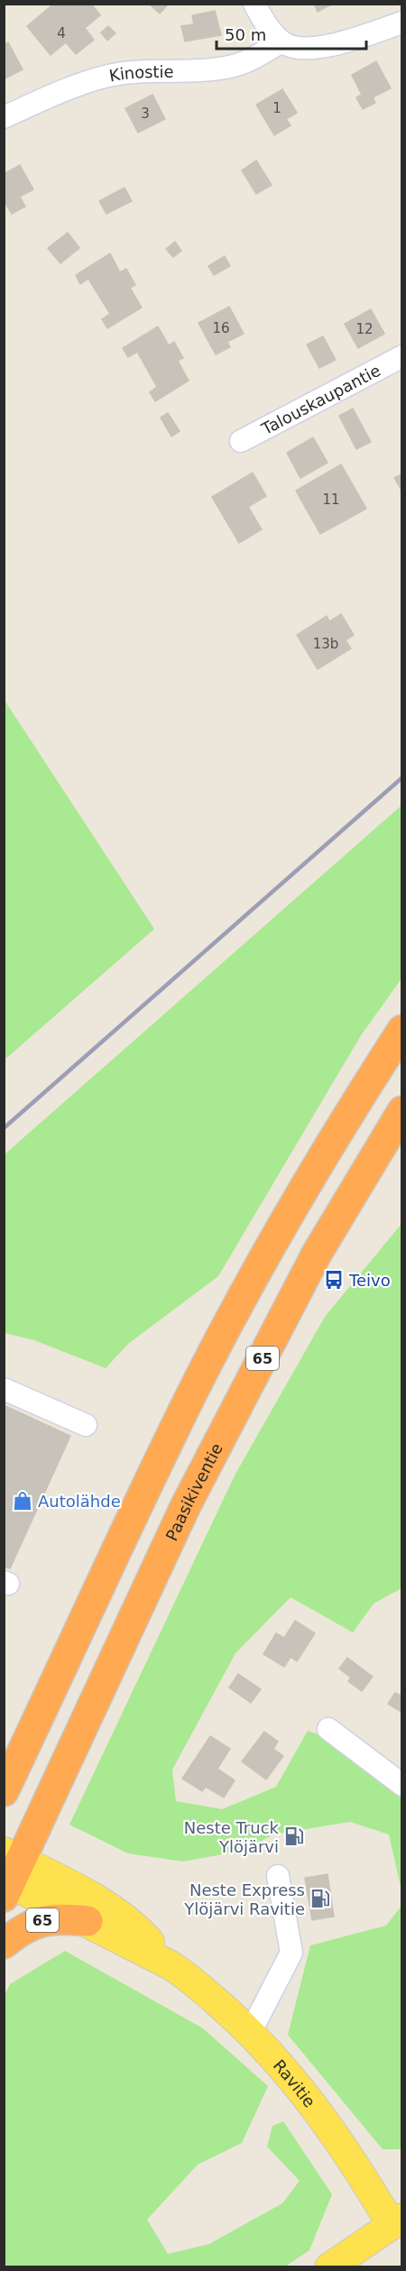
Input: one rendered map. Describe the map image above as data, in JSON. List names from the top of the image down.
{
  "streets": {
    "highway": ["65", "Paasikiventie"],
    "main road": ["Ravitie"],
    "street": ["Kinostie", "Talouskaupantie"]
  },
  "crossings": [
    ["65", "Ravitie"],
    ["Paasikiventie", "Ravitie"]
  ],
  "places": {
    "bus stop": ["Teivo"],
    "shop": ["Autolähde"],
    "fuel station": ["Neste Truck Ylöjärvi", "Neste Express Ylöjärvi Ravitie"]
  },
  "house_numbers": [
    "4",
    "1",
    "3",
    "16",
    "12",
    "11",
    "13b"
  ],
  "scale_bar": "50 m"
}
